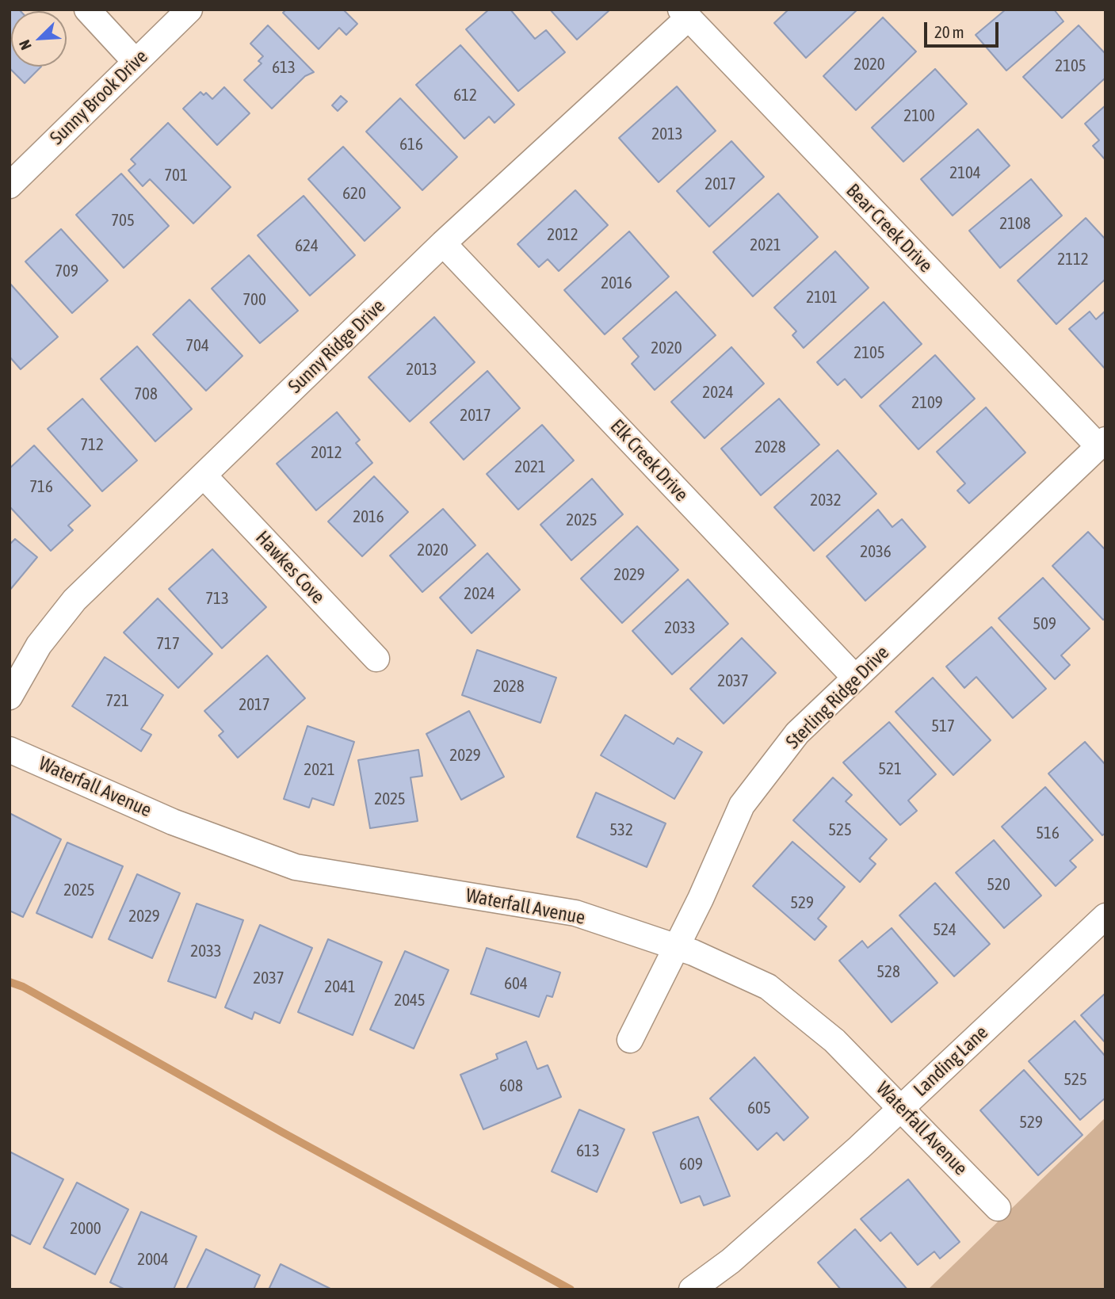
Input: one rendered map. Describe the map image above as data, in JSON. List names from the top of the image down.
{
  "streets": {
    "street": [
      "Sunny Brook Drive",
      "Bear Creek Drive",
      "Sunny Ridge Drive",
      "Elk Creek Drive",
      "Hawkes Cove",
      "Sterling Ridge Drive",
      "Waterfall Avenue",
      "Landing Lane"
    ]
  },
  "crossings": [
    ["Bear Creek Drive", "Sunny Ridge Drive"],
    ["Bear Creek Drive", "Sterling Ridge Drive"],
    ["Sunny Ridge Drive", "Elk Creek Drive"],
    ["Sunny Ridge Drive", "Hawkes Cove"],
    ["Elk Creek Drive", "Sterling Ridge Drive"],
    ["Sterling Ridge Drive", "Waterfall Avenue"],
    ["Waterfall Avenue", "Landing Lane"]
  ],
  "house_numbers": [
    "2020",
    "2105",
    "613",
    "612",
    "2100",
    "2013",
    "616",
    "2104",
    "701",
    "2017",
    "620",
    "705",
    "2108",
    "2012",
    "2021",
    "624",
    "2112",
    "709",
    "2016",
    "2101",
    "700",
    "704",
    "2020",
    "2105",
    "2013",
    "2024",
    "708",
    "2109",
    "2017",
    "712",
    "2028",
    "2012",
    "2021",
    "716",
    "2032",
    "2016",
    "2025",
    "2020",
    "2036",
    "2029",
    "2024",
    "713",
    "509",
    "2033",
    "717",
    "2037",
    "2028",
    "721",
    "2017",
    "517",
    "2029",
    "521",
    "2021",
    "2025",
    "532",
    "525",
    "516",
    "520",
    "2025",
    "529",
    "2029",
    "524",
    "2033",
    "528",
    "2037",
    "604",
    "2041",
    "2045",
    "525",
    "608",
    "605",
    "529",
    "613",
    "609",
    "2000",
    "2004"
  ],
  "scale_bar": "20 m",
  "north": "bottom left"
}
